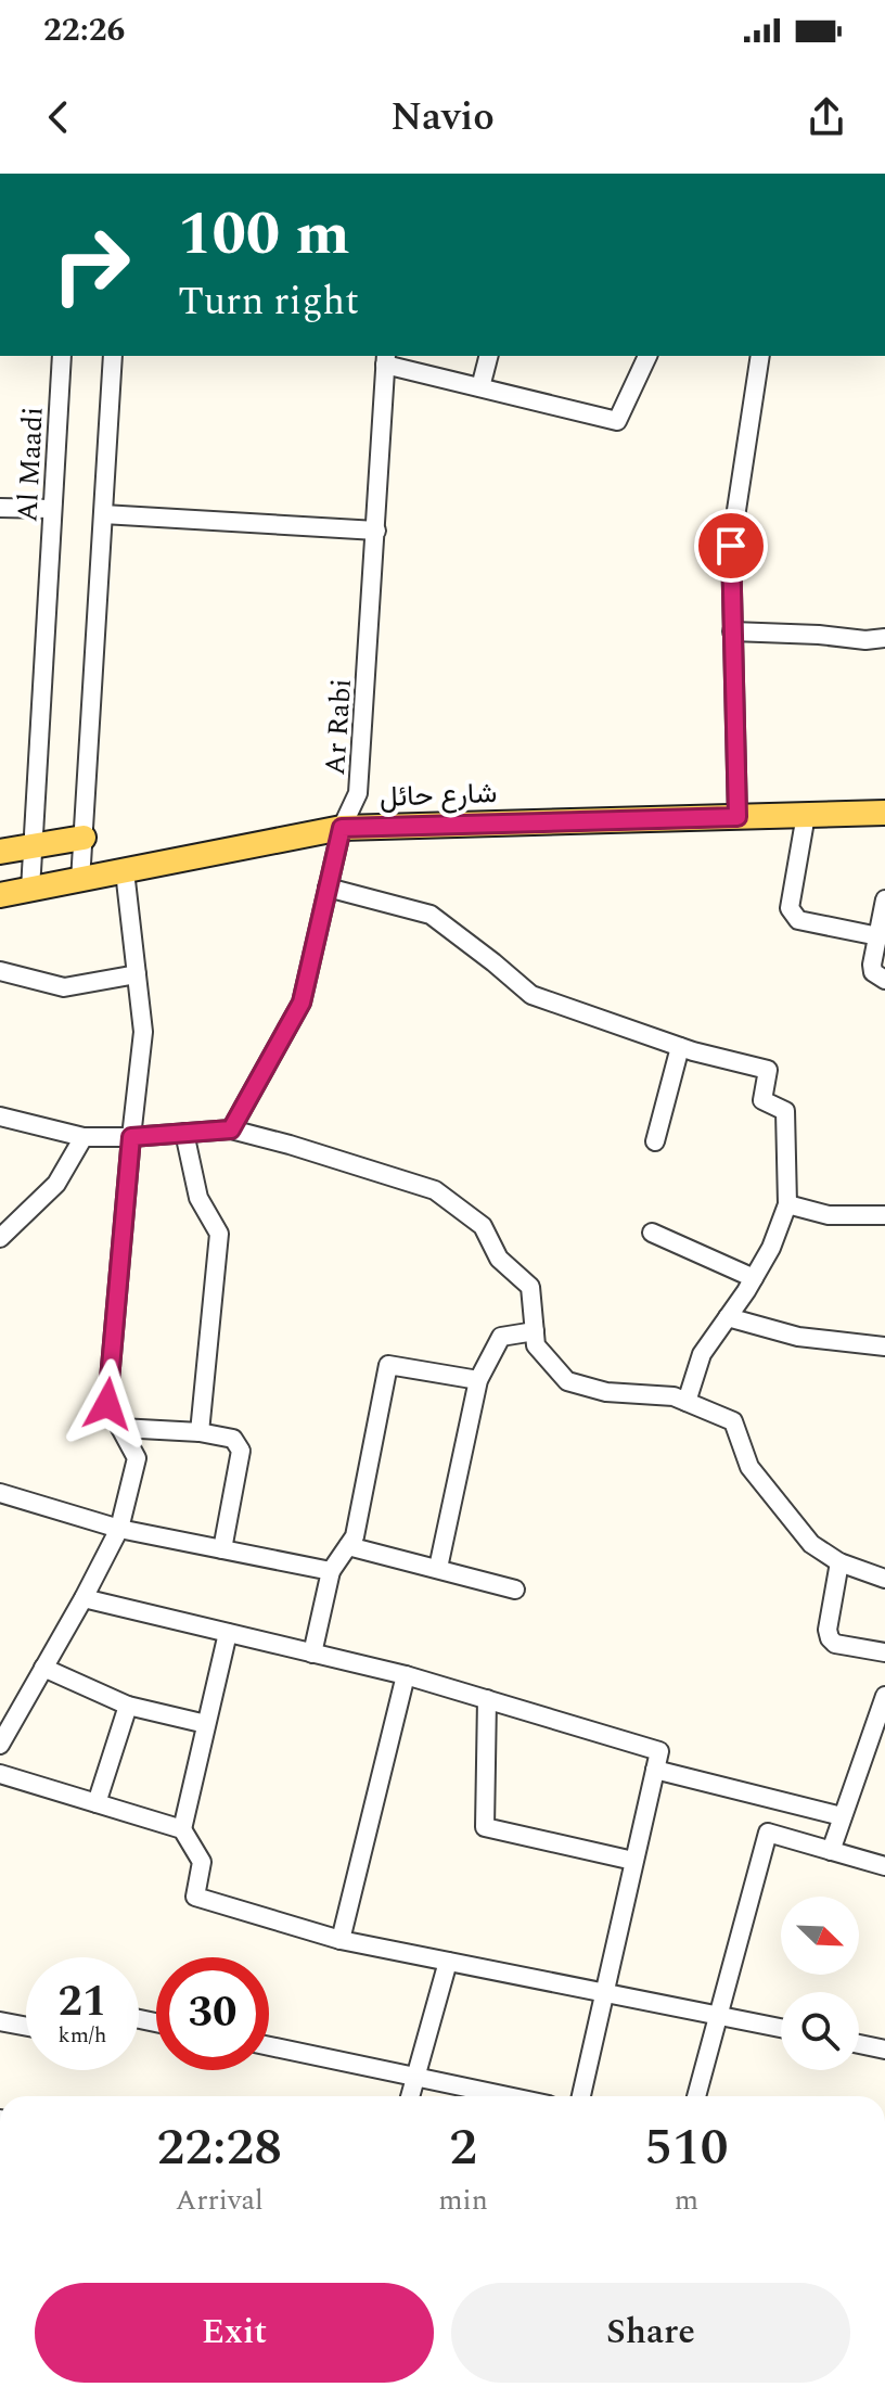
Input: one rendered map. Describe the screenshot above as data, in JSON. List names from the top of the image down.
{
  "streets": {
    "main road": ["شارع حائل"],
    "street": ["Al Maadi", "Ar Rabi"]
  },
  "crossings": [
    ["Al Maadi", "شارع حائل"],
    ["Ar Rabi", "شارع حائل"]
  ],
  "north": "bottom right",
  "page": {
    "status": "22:26",
    "header": "Navio",
    "turn": ["100 m", "Turn right"],
    "speed": "21 km/h",
    "limit": "30",
    "eta": [
      "22:28",
      "Arrival",
      "2",
      "min",
      "510",
      "m"
    ],
    "buttons": ["Exit", "Share"]
  }
}
